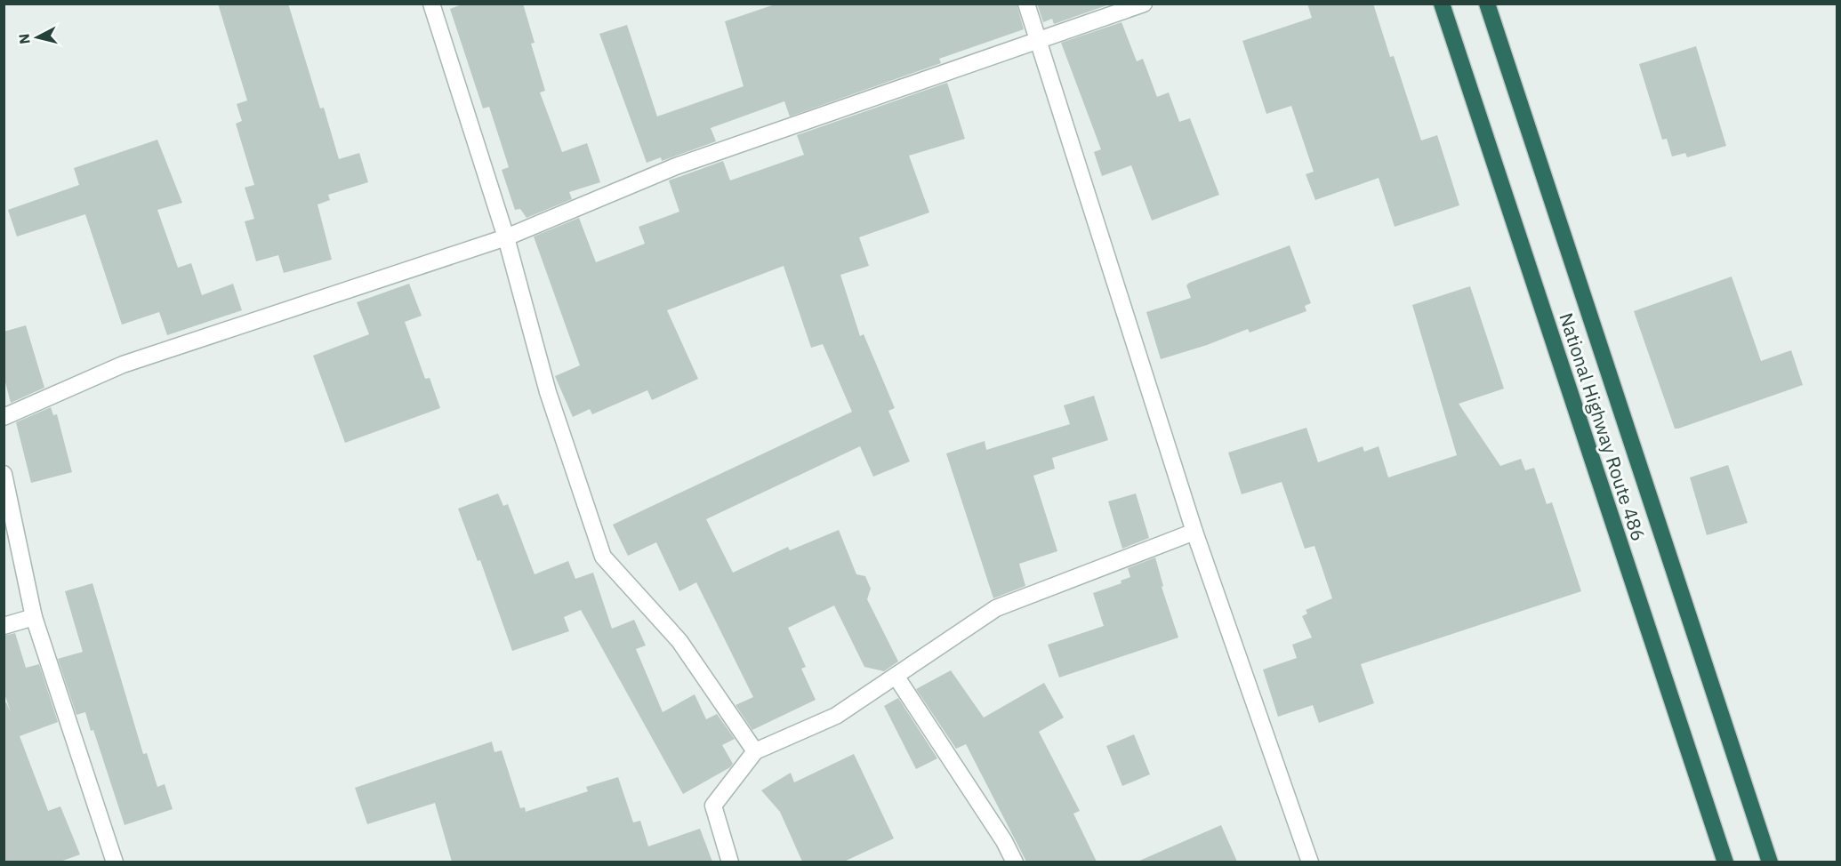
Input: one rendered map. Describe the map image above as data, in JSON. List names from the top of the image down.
{
  "streets": {
    "highway": ["National Highway Route 486"]
  },
  "north": "left"
}
